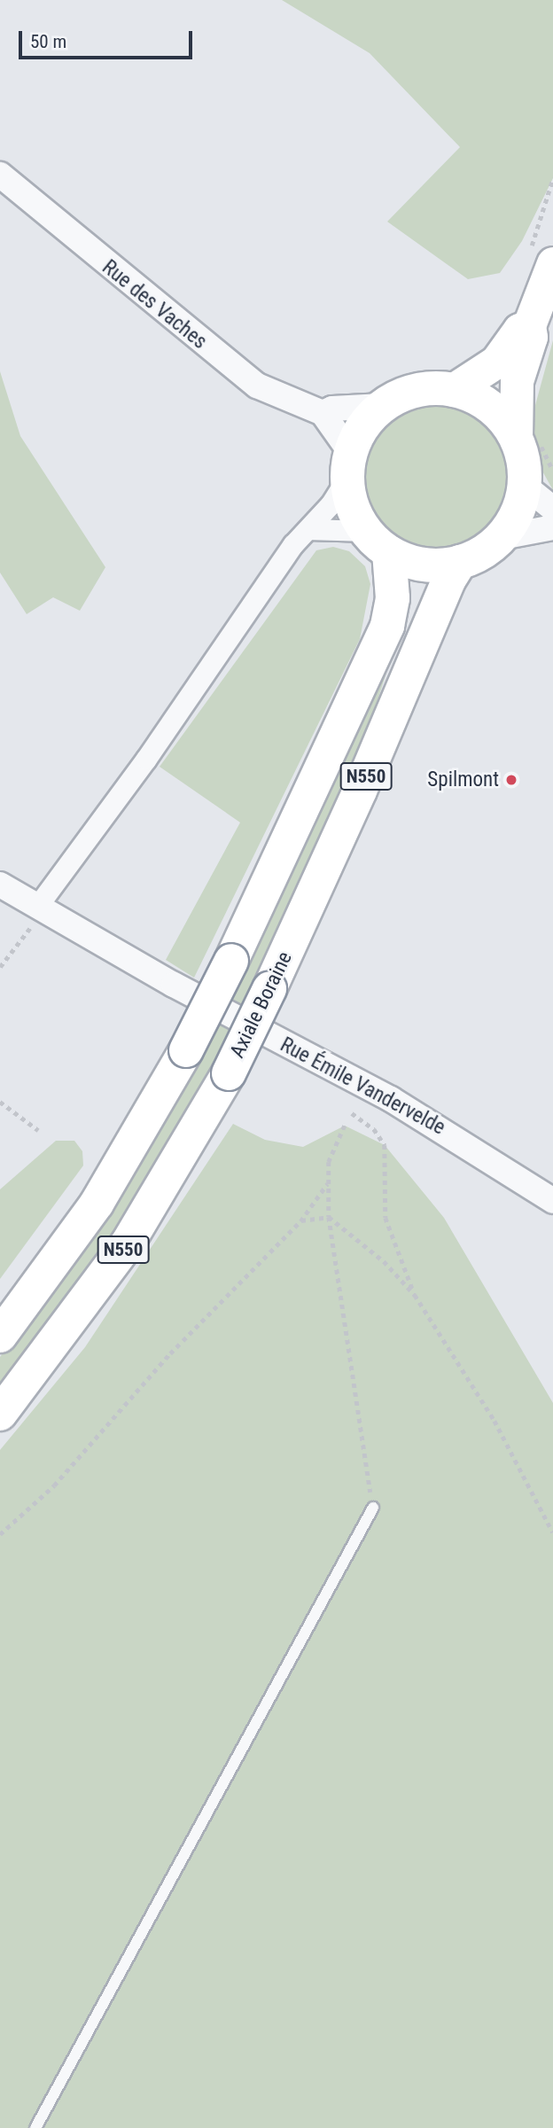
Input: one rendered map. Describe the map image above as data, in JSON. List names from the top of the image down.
{
  "streets": {
    "highway": ["N550", "Axiale Boraine"],
    "street": ["Rue des Vaches", "Rue Émile Vandervelde"]
  },
  "crossings": [
    ["Rue des Vaches", "N550"],
    ["Rue des Vaches", "Axiale Boraine"],
    ["N550", "Axiale Boraine"]
  ],
  "places": ["Spilmont"],
  "scale_bar": "50 m"
}
